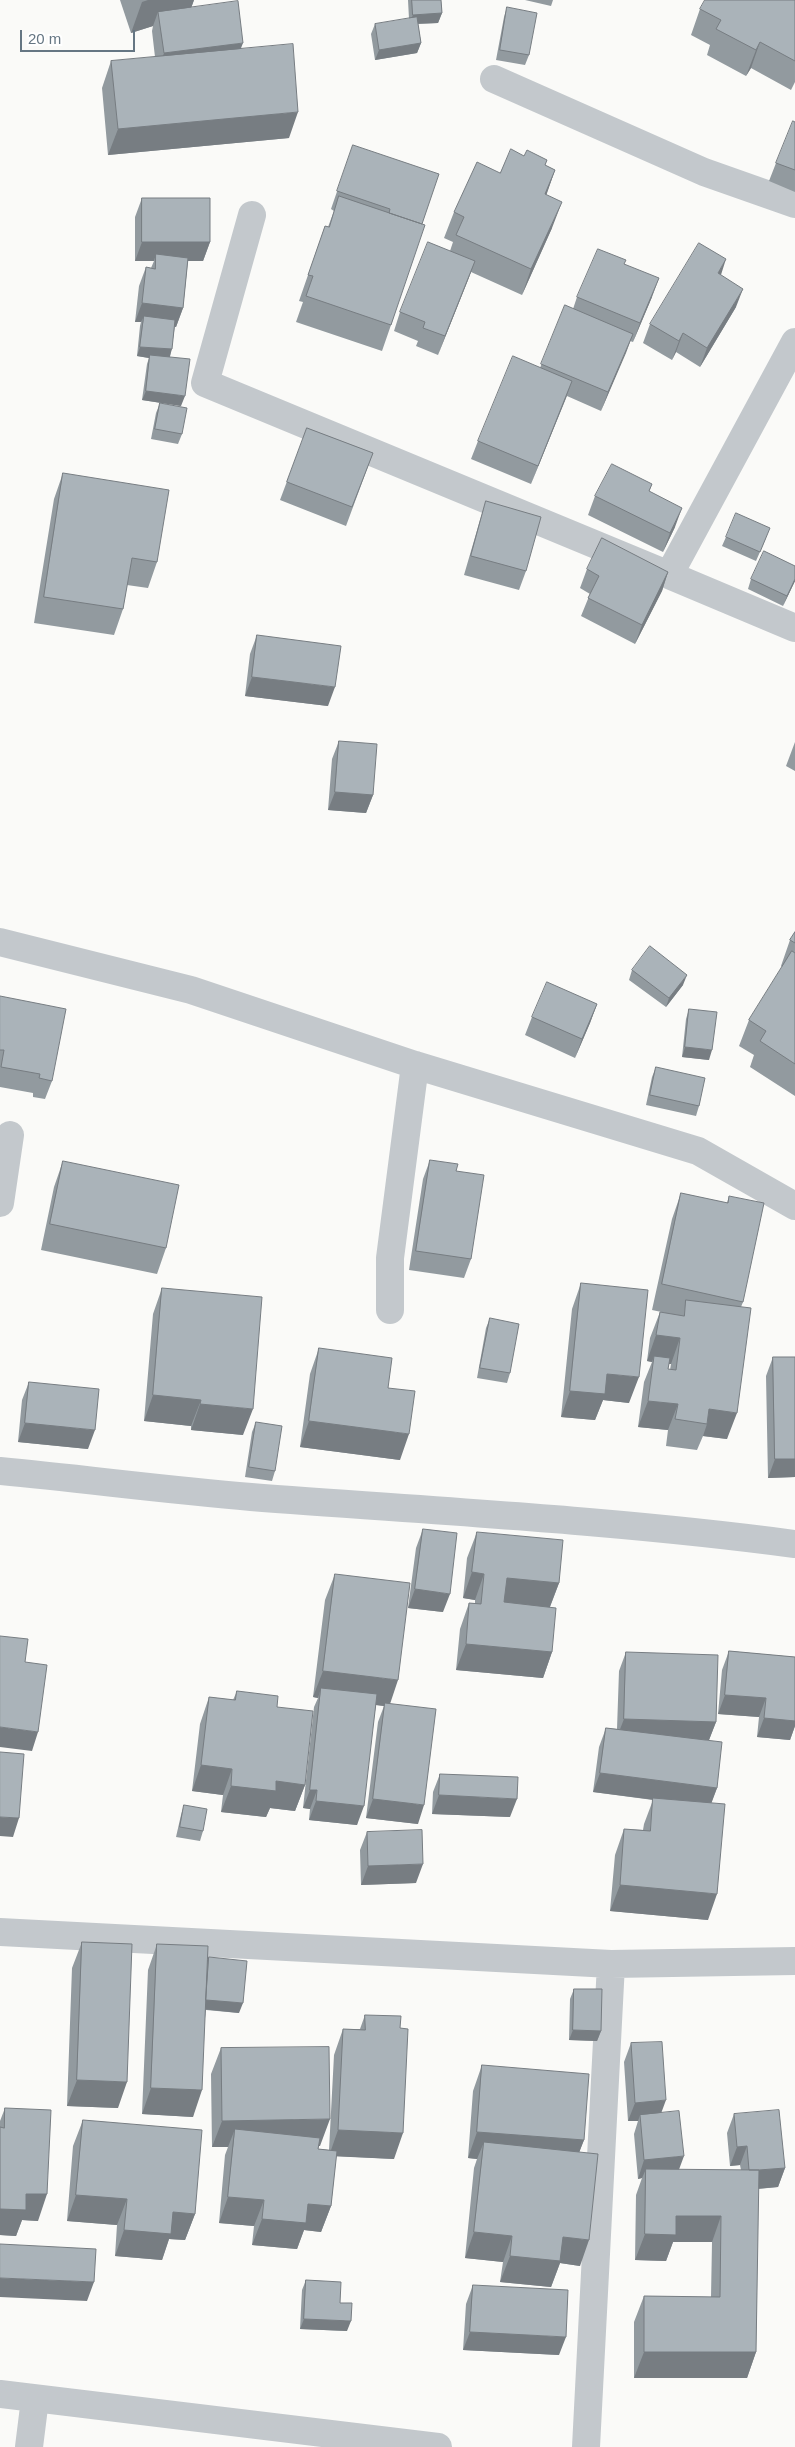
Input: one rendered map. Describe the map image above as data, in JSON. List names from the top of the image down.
{
  "scale_bar": "20 m"
}
